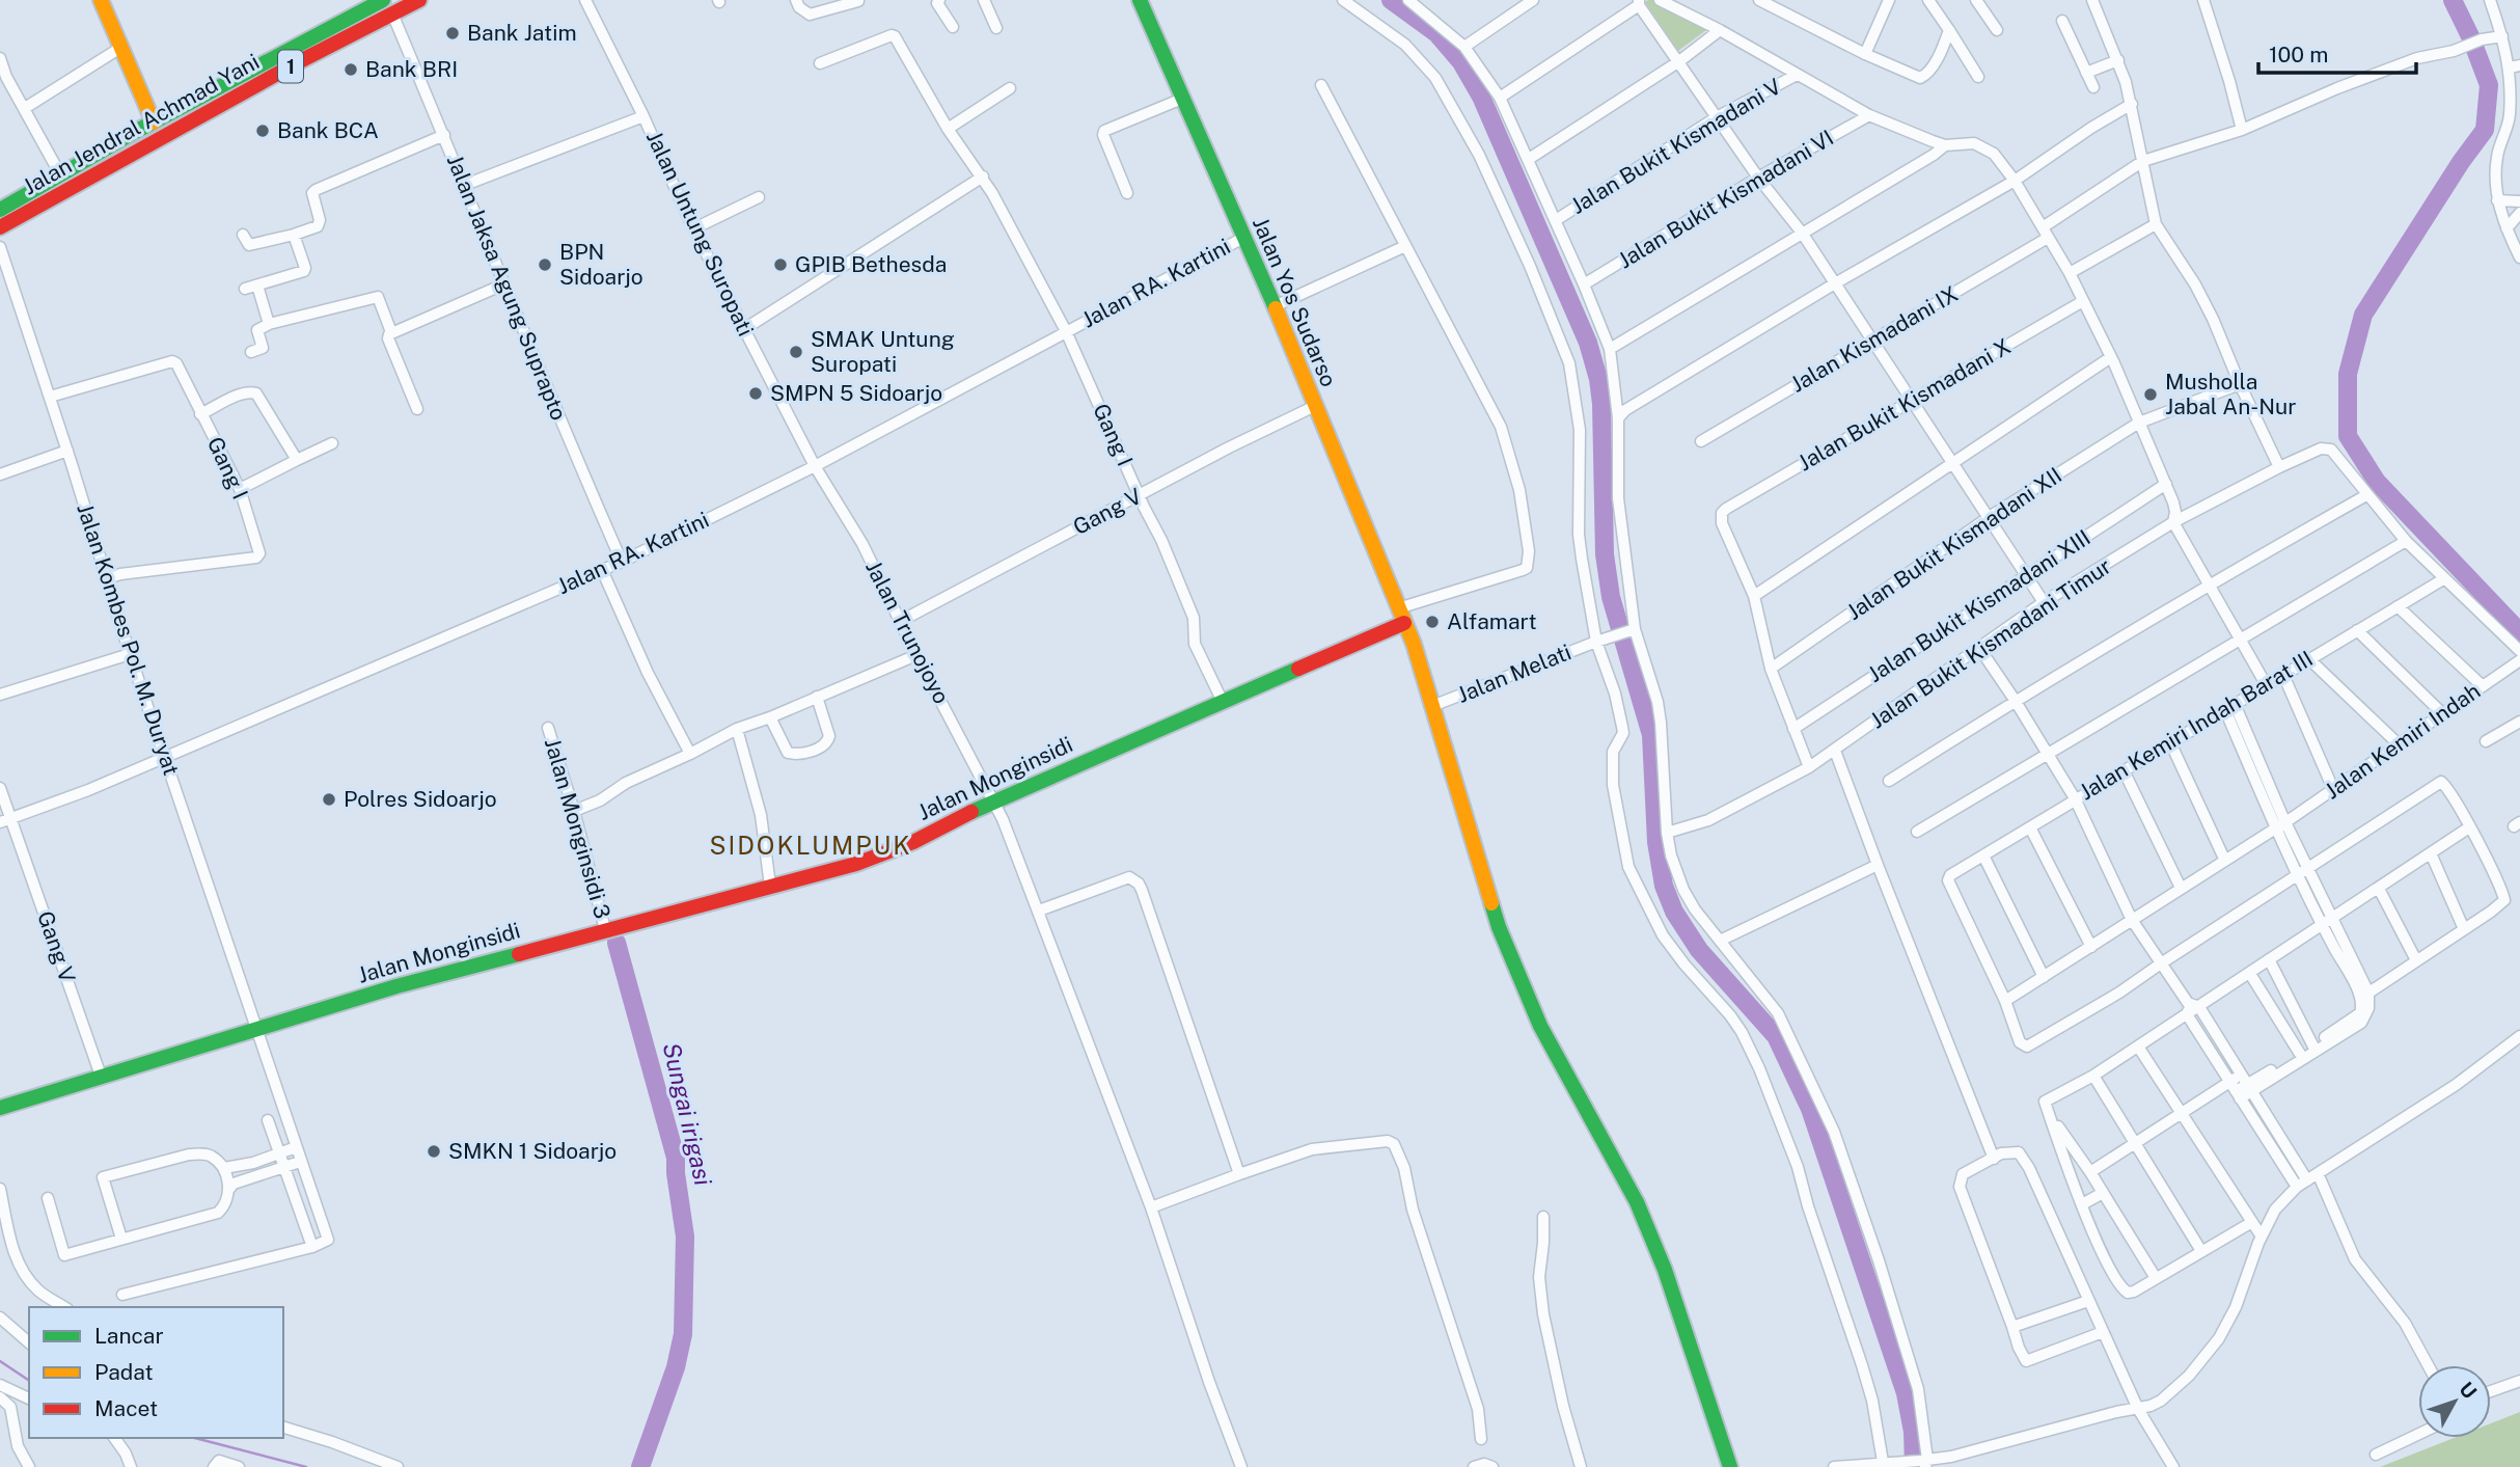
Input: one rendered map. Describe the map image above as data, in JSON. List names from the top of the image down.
{
  "streets": {
    "main road": [
      "1",
      "Jalan Jendral Achmad Yani",
      "Jalan Yos Sudarso",
      "Jalan Monginsidi"
    ],
    "street": [
      "Jalan Bukit Kismadani V",
      "Jalan Bukit Kismadani VI",
      "Jalan Untung Suropati",
      "Jalan RA. Kartini",
      "Jalan Jaksa Agung Suprapto",
      "Jalan Kismadani IX",
      "Jalan Bukit Kismadani X",
      "Gang I",
      "Gang V",
      "Jalan Bukit Kismadani XII",
      "Jalan Bukit Kismadani XIII",
      "Jalan Trunojoyo",
      "Jalan Kombes Pol. M. Duryat",
      "Jalan Bukit Kismadani Timur",
      "Jalan Melati",
      "Jalan Kemiri Indah Barat III",
      "Jalan Kemiri Indah",
      "Jalan Monginsidi 3"
    ]
  },
  "crossings": [
    ["Jalan Jendral Achmad Yani", "Jalan Jaksa Agung Suprapto"],
    ["Jalan Untung Suropati", "Jalan RA. Kartini"],
    ["Jalan Untung Suropati", "Jalan Trunojoyo"],
    ["Jalan RA. Kartini", "Jalan Jaksa Agung Suprapto"],
    ["Jalan RA. Kartini", "Jalan Yos Sudarso"],
    ["Jalan RA. Kartini", "Gang I"],
    ["Jalan RA. Kartini", "Gang V"],
    ["Jalan RA. Kartini", "Jalan Trunojoyo"],
    ["Jalan RA. Kartini", "Jalan Kombes Pol. M. Duryat"],
    ["Jalan Yos Sudarso", "Gang V"],
    ["Jalan Yos Sudarso", "Jalan Melati"],
    ["Jalan Yos Sudarso", "Jalan Monginsidi"],
    ["Gang I", "Gang V"],
    ["Gang I", "Jalan Kombes Pol. M. Duryat"],
    ["Gang I", "Jalan Monginsidi"],
    ["Gang V", "Jalan Trunojoyo"],
    ["Gang V", "Jalan Monginsidi"],
    ["Jalan Trunojoyo", "Jalan Monginsidi"],
    ["Jalan Kombes Pol. M. Duryat", "Jalan Monginsidi"],
    ["Jalan Kemiri Indah Barat III", "Jalan Kemiri Indah"],
    ["Jalan Monginsidi", "Jalan Monginsidi 3"]
  ],
  "districts": ["SIDOKLUMPUK"],
  "water": ["Sungai irigasi"],
  "places": [
    "Bank Jatim",
    "Bank BRI",
    "Bank BCA",
    "BPN Sidoarjo",
    "GPIB Bethesda",
    "SMAK Untung Suropati",
    "SMPN 5 Sidoarjo",
    "Musholla Jabal An-Nur",
    "Alfamart",
    "Polres Sidoarjo",
    "SMKN 1 Sidoarjo"
  ],
  "legend": ["Lancar", "Padat", "Macet"],
  "scale_bar": "100 m",
  "north": "top right"
}
